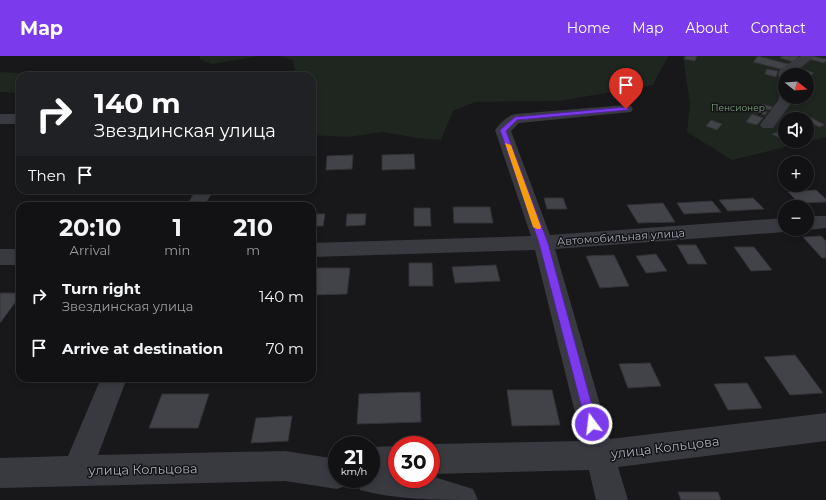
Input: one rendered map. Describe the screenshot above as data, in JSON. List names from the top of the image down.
{
  "streets": {
    "street": ["Автомобильная улица", "улица Кольцова"]
  },
  "parks": ["Пенсионер"],
  "north": "right",
  "page": {
    "header": "Map",
    "nav": [
      "Home",
      "Map",
      "About",
      "Contact"
    ],
    "map_buttons": ["+", "−"],
    "turn": ["140 m", "Звездинская улица"],
    "then": "Then",
    "eta": [
      "20:10",
      "Arrival",
      "1",
      "min",
      "210",
      "m"
    ],
    "list": [
      {
        "name": "Turn right",
        "note": "Звездинская улица",
        "value": "140 m"
      },
      {
        "name": "Arrive at destination",
        "value": "70 m"
      }
    ],
    "speed": "21 km/h",
    "limit": "30"
  }
}
